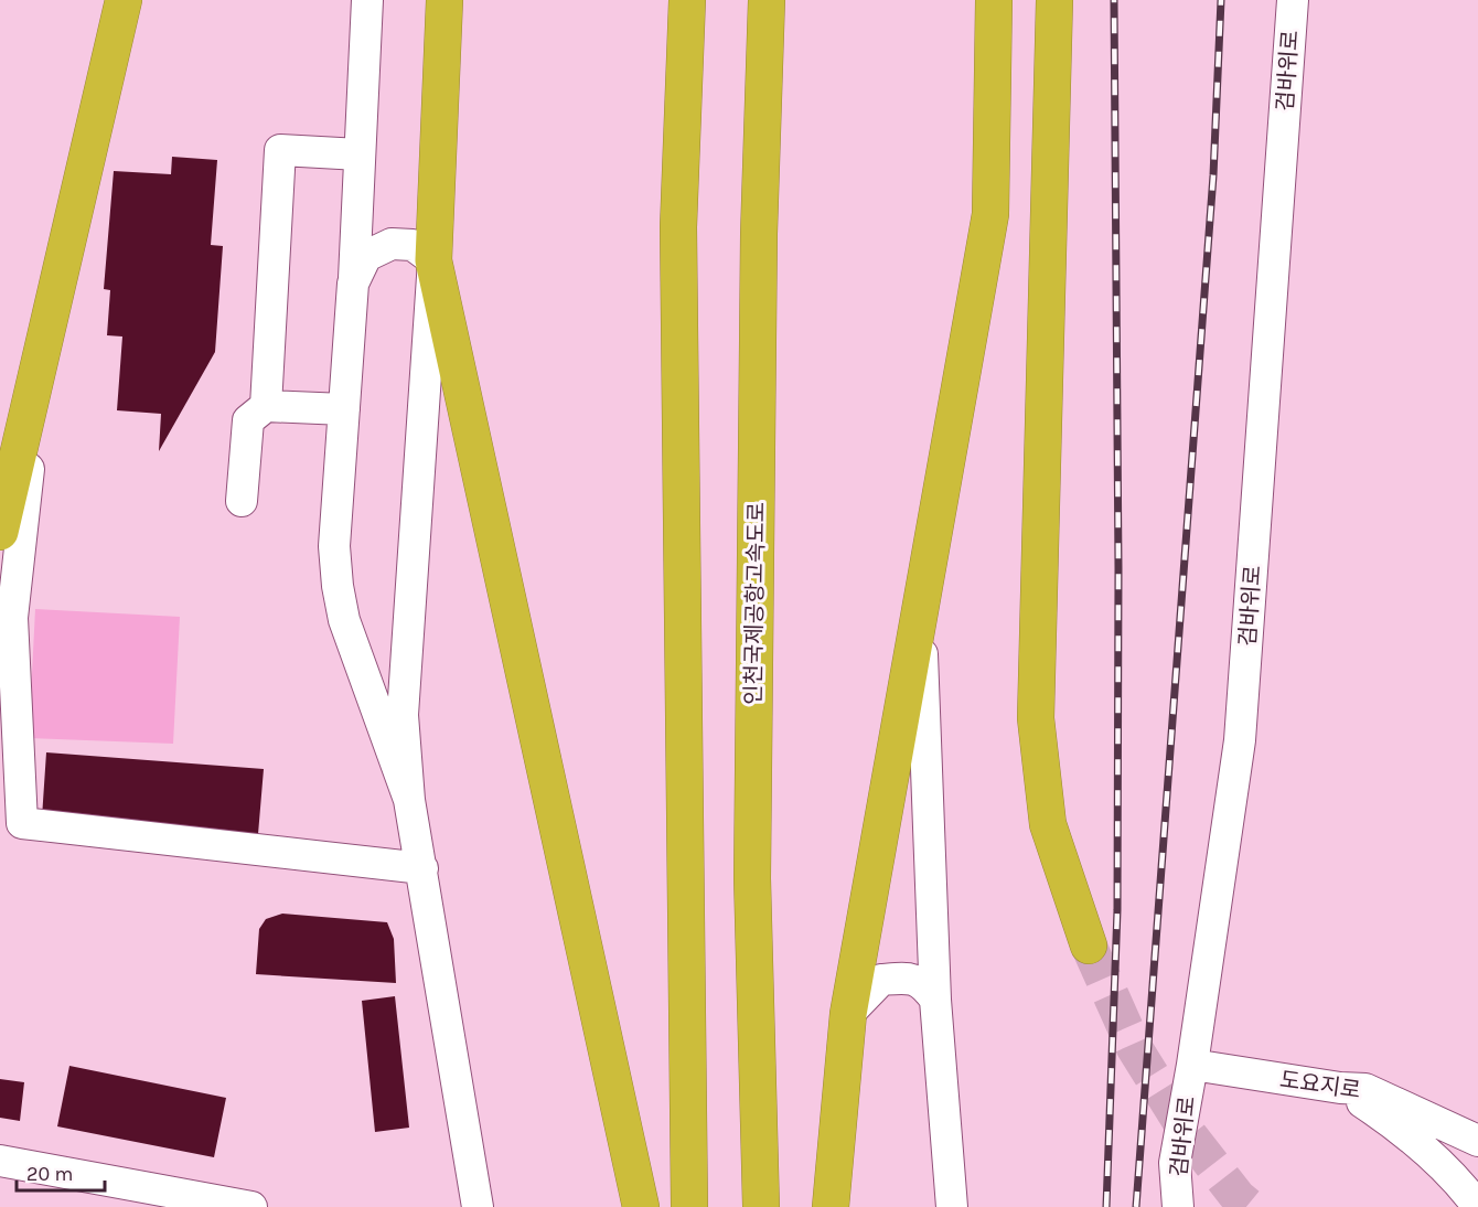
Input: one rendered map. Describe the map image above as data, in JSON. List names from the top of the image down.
{
  "streets": {
    "highway": ["인천국제공항고속도로"],
    "street": ["검바위로", "도요지로"]
  },
  "crossings": [
    ["검바위로", "도요지로"]
  ],
  "scale_bar": "20 m"
}
